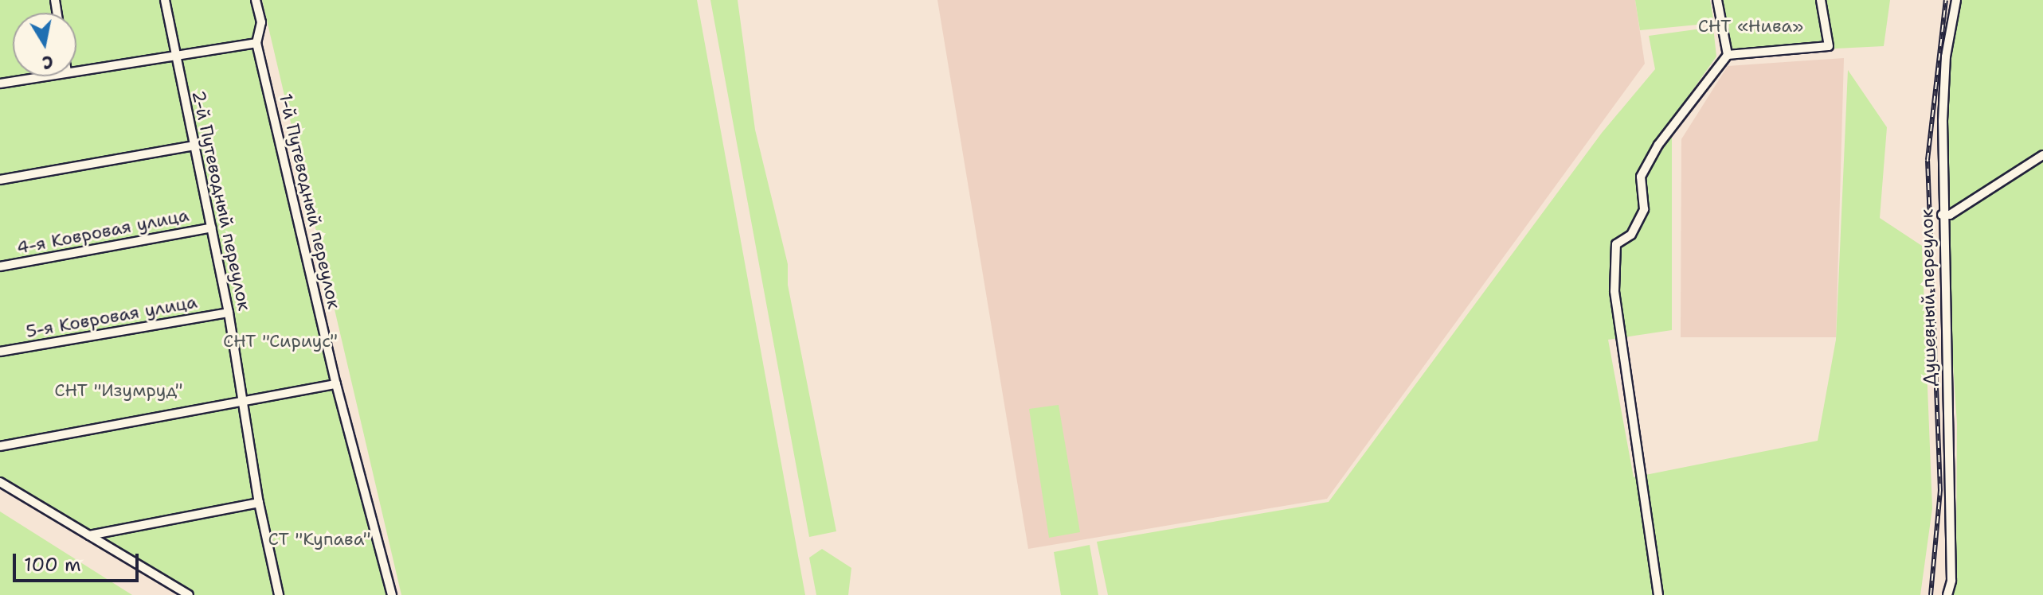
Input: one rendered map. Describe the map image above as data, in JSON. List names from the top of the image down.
{
  "streets": {
    "street": [
      "2-й Путеводный переулок",
      "1-й Путеводный переулок",
      "4-я Ковровая улица",
      "Душевный переулок",
      "5-я Ковровая улица"
    ]
  },
  "crossings": [
    ["2-й Путеводный переулок", "4-я Ковровая улица"],
    ["2-й Путеводный переулок", "5-я Ковровая улица"]
  ],
  "parks": [
    "СНТ «Нива»",
    "СНТ \"Сириус\"",
    "СНТ \"Изумруд\"",
    "СТ \"Купава\""
  ],
  "scale_bar": "100 m",
  "north": "bottom"
}
